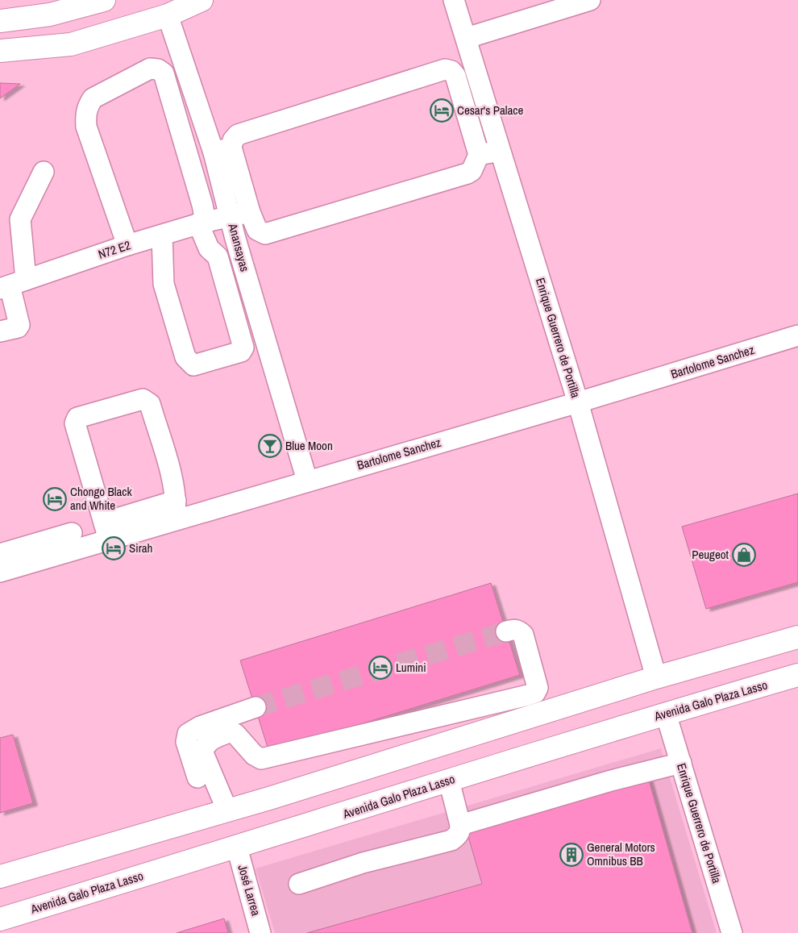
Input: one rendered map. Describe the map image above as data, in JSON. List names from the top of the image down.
{
  "streets": {
    "main road": ["Avenida Galo Plaza Lasso"],
    "street": [
      "Anansayas",
      "N72 E2",
      "Enrique Guerrero de Portilla",
      "Bartolome Sanchez",
      "José Larrea"
    ]
  },
  "crossings": [
    ["Anansayas", "N72 E2"],
    ["Anansayas", "Bartolome Sanchez"],
    ["Enrique Guerrero de Portilla", "Bartolome Sanchez"],
    ["Enrique Guerrero de Portilla", "Avenida Galo Plaza Lasso"],
    ["Avenida Galo Plaza Lasso", "José Larrea"]
  ],
  "places": {
    "hotel": [
      "Cesar's Palace",
      "Chongo Black and White",
      "Sirah",
      "Lumini"
    ],
    "bar": ["Blue Moon"],
    "shop": ["Peugeot"],
    "building": ["General Motors Omnibus BB"]
  }
}
